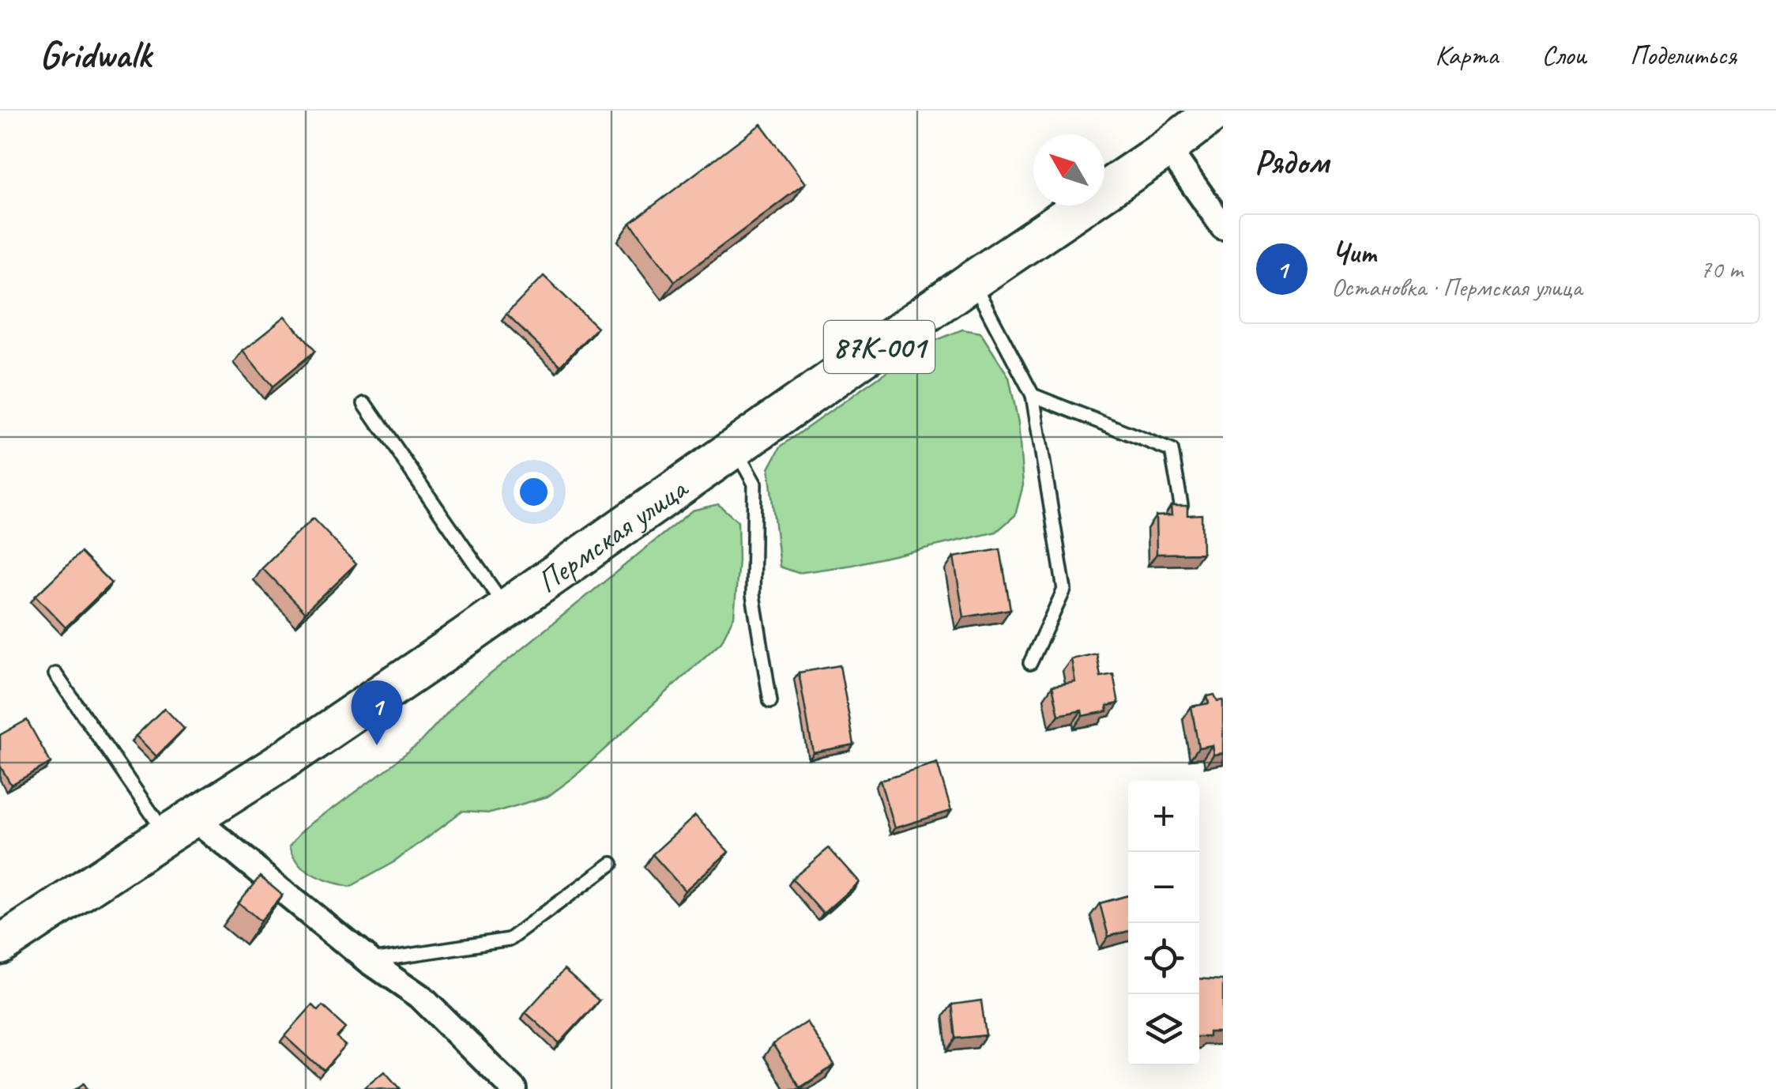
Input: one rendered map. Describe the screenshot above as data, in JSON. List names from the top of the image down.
{
  "streets": {
    "main road": ["87К-001", "Пермская улица"]
  },
  "north": "top left",
  "page": {
    "header": "Gridwalk",
    "nav": ["Карта", "Слои", "Поделиться"],
    "heading": "Рядом",
    "list": [
      {
        "mark": "1",
        "name": "Чит",
        "note": "Остановка · Пермская улица",
        "value": "70 m"
      }
    ],
    "pins": "1",
    "map_buttons": ["+", "−"]
  }
}
